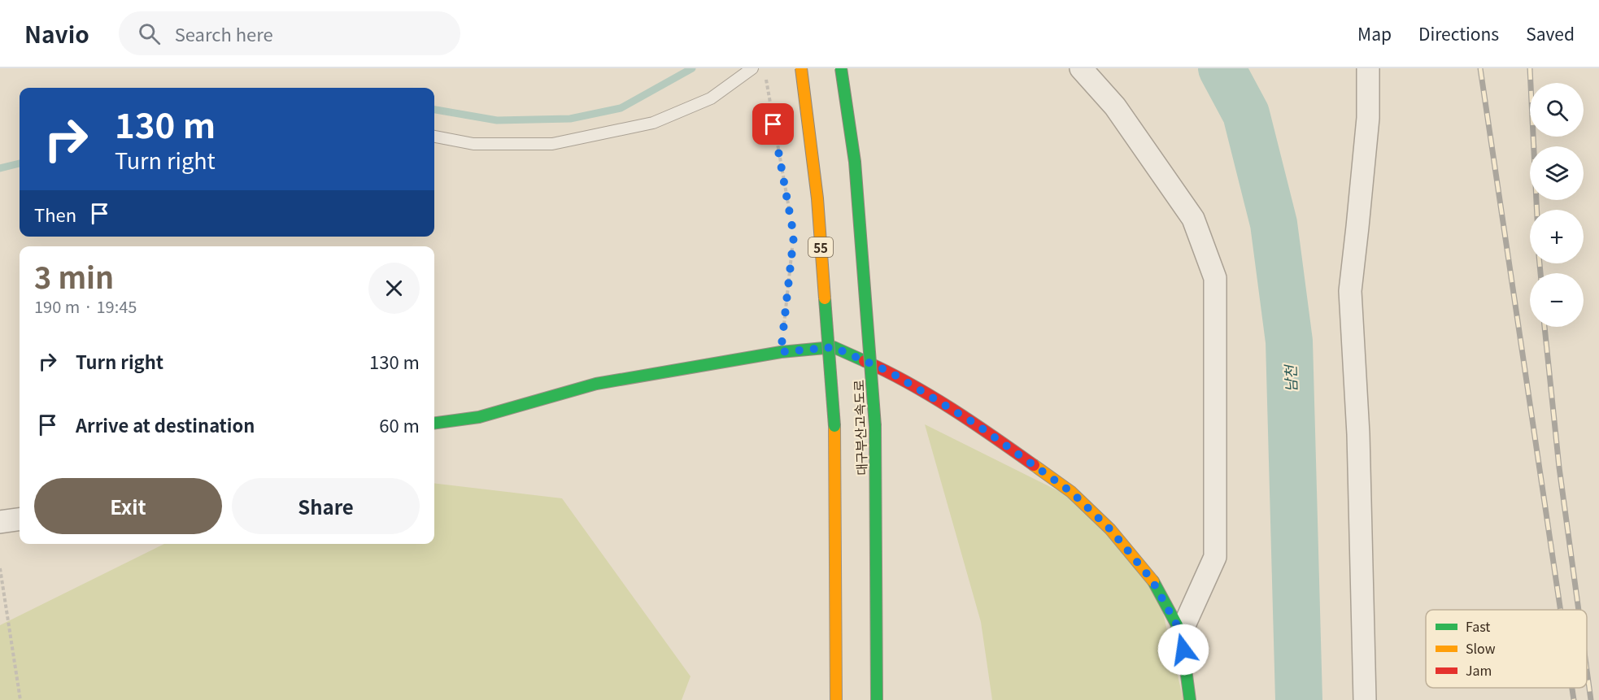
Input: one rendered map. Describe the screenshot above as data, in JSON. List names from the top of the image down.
{
  "streets": {
    "main road": ["55", "대구부산고속도로"]
  },
  "water": ["남천"],
  "legend": ["Fast", "Slow", "Jam"],
  "page": {
    "header": "Navio",
    "search": "Search here",
    "nav": ["Map", "Directions", "Saved"],
    "map_buttons": ["+", "−"],
    "turn": ["130 m", "Turn right"],
    "then": "Then",
    "heading": ["3 min", "190 m · 19:45"],
    "list": [
      {
        "name": "Turn right",
        "value": "130 m"
      },
      {
        "name": "Arrive at destination",
        "value": "60 m"
      }
    ],
    "buttons": ["Exit", "Share"]
  }
}
